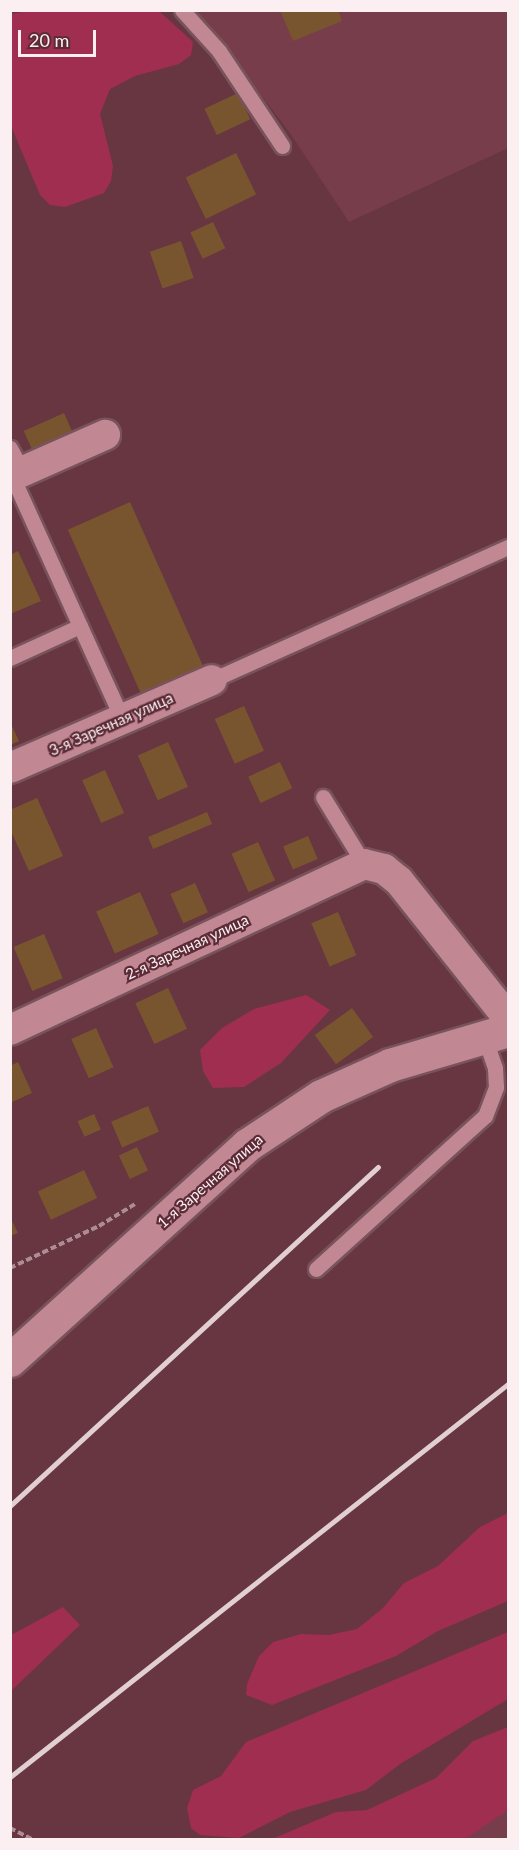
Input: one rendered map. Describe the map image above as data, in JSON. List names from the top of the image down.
{
  "streets": {
    "street": ["3-я Заречная улица", "2-я Заречная улица", "1-я Заречная улица"]
  },
  "scale_bar": "20 m"
}
